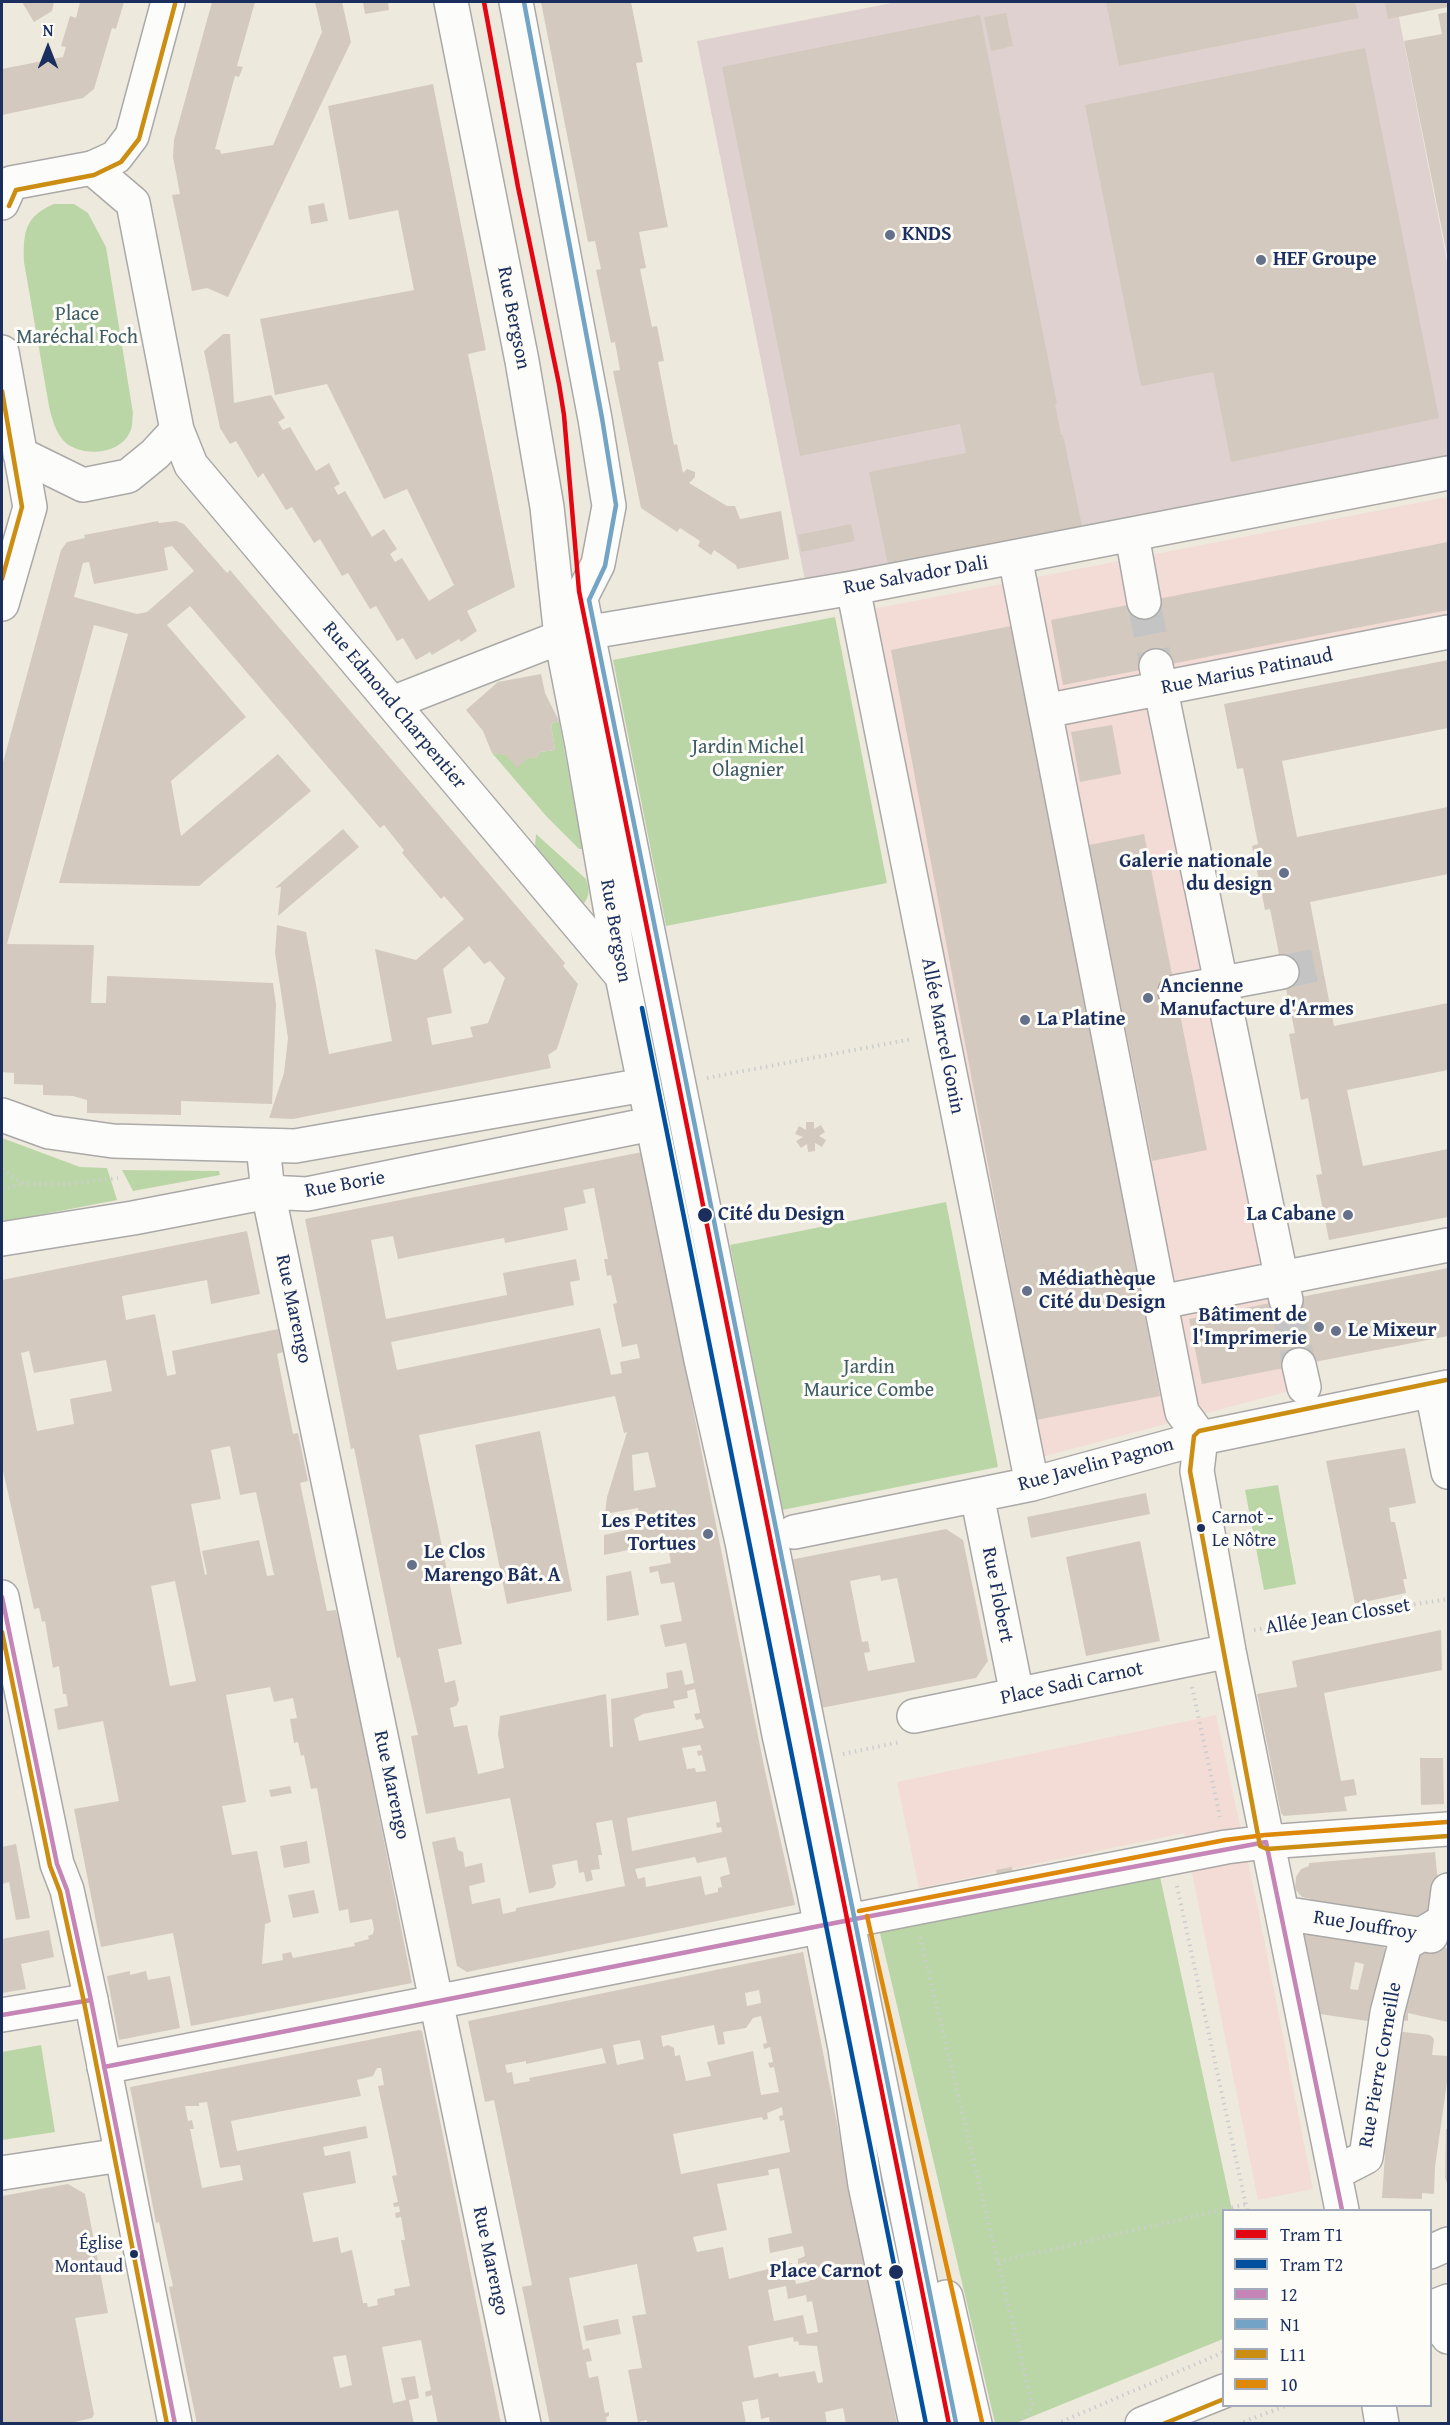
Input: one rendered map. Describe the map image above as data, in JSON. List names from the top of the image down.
{
  "streets": {
    "street": [
      "Rue Bergson",
      "Rue Salvador Dali",
      "Rue Marius Patinaud",
      "Rue Edmond Charpentier",
      "Allée Marcel Gonin",
      "Rue Borie",
      "Rue Marengo",
      "Rue Javelin Pagnon",
      "Rue Flobert",
      "Place Sadi Carnot",
      "Rue Jouffroy",
      "Rue Pierre Corneille"
    ],
    "path": ["Allée Jean Closset"]
  },
  "crossings": [
    ["Rue Bergson", "Rue Salvador Dali"],
    ["Rue Bergson", "Rue Edmond Charpentier"],
    ["Rue Bergson", "Rue Borie"],
    ["Rue Salvador Dali", "Rue Edmond Charpentier"],
    ["Rue Salvador Dali", "Allée Marcel Gonin"],
    ["Allée Marcel Gonin", "Rue Javelin Pagnon"],
    ["Rue Borie", "Rue Marengo"],
    ["Rue Javelin Pagnon", "Rue Flobert"],
    ["Rue Flobert", "Place Sadi Carnot"],
    ["Allée Jean Closset", "Place Sadi Carnot"],
    ["Rue Jouffroy", "Rue Pierre Corneille"]
  ],
  "parks": ["Place Maréchal Foch", "Jardin Michel Olagnier", "Jardin Maurice Combe"],
  "places": [
    "KNDS",
    "HEF Groupe",
    "Galerie nationale du design",
    "Ancienne Manufacture d'Armes",
    "La Platine",
    "Cité du Design",
    "La Cabane",
    "Médiathèque Cité du Design",
    "Bâtiment de l'Imprimerie",
    "Le Mixeur",
    "Carnot - Le Nôtre",
    "Les Petites Tortues",
    "Le Clos Marengo Bât. A",
    "Église Montaud",
    "Place Carnot"
  ],
  "lines": [
    "tram line T1",
    "transit line N1",
    "transit line L11",
    "tram line T2",
    "transit line 12",
    "transit line 10"
  ],
  "legend": [
    "Tram T1",
    "Tram T2",
    "12",
    "N1",
    "L11",
    "10"
  ],
  "north": "top"
}
